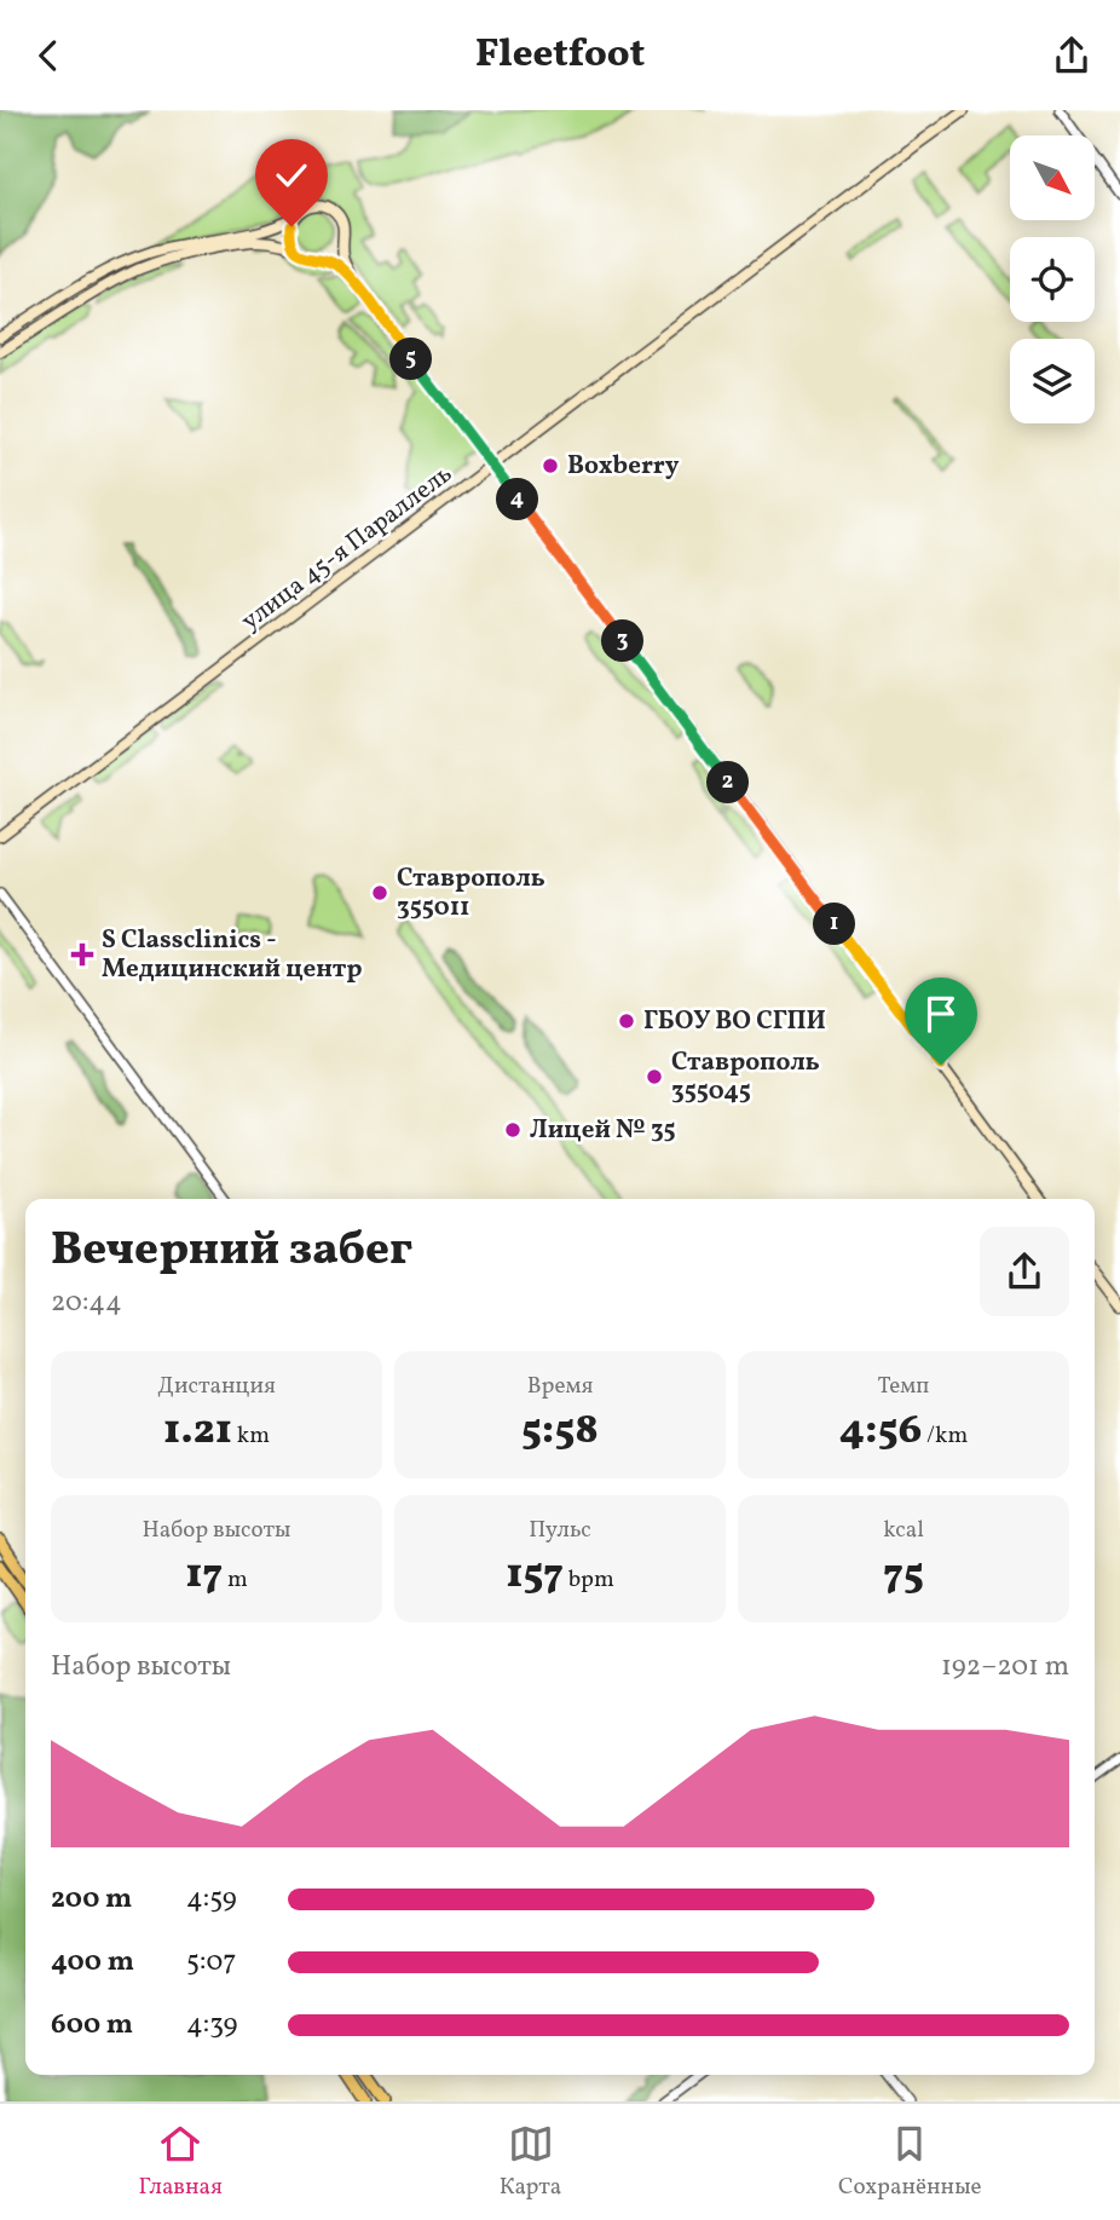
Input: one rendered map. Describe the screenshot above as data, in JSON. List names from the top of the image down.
{
  "streets": {
    "main road": ["улица 45-я Параллель"]
  },
  "places": {
    "other": [
      "Boxberry",
      "Ставрополь 355011",
      "ГБОУ ВО СГПИ",
      "Ставрополь 355045",
      "Лицей № 35"
    ],
    "health": ["S Classclinics - Медицинский центр"]
  },
  "north": "bottom right",
  "page": {
    "header": "Fleetfoot",
    "pins": [
      "5",
      "4",
      "3",
      "2",
      "1"
    ],
    "heading": ["Вечерний забег", "20:44"],
    "stats": [
      ["Дистанция", "1.21 km"],
      ["Время", "5:58"],
      ["Темп", "4:56 /km"],
      ["Набор высоты", "17 m"],
      ["Пульс", "157 bpm"],
      ["kcal", "75"]
    ],
    "chart": ["Набор высоты", "192–201 m"],
    "list": [
      {
        "name": "200 m",
        "note": "4:59"
      },
      {
        "name": "400 m",
        "note": "5:07"
      },
      {
        "name": "600 m",
        "note": "4:39"
      }
    ],
    "tabs": ["Главная", "Карта", "Сохранённые"]
  }
}
